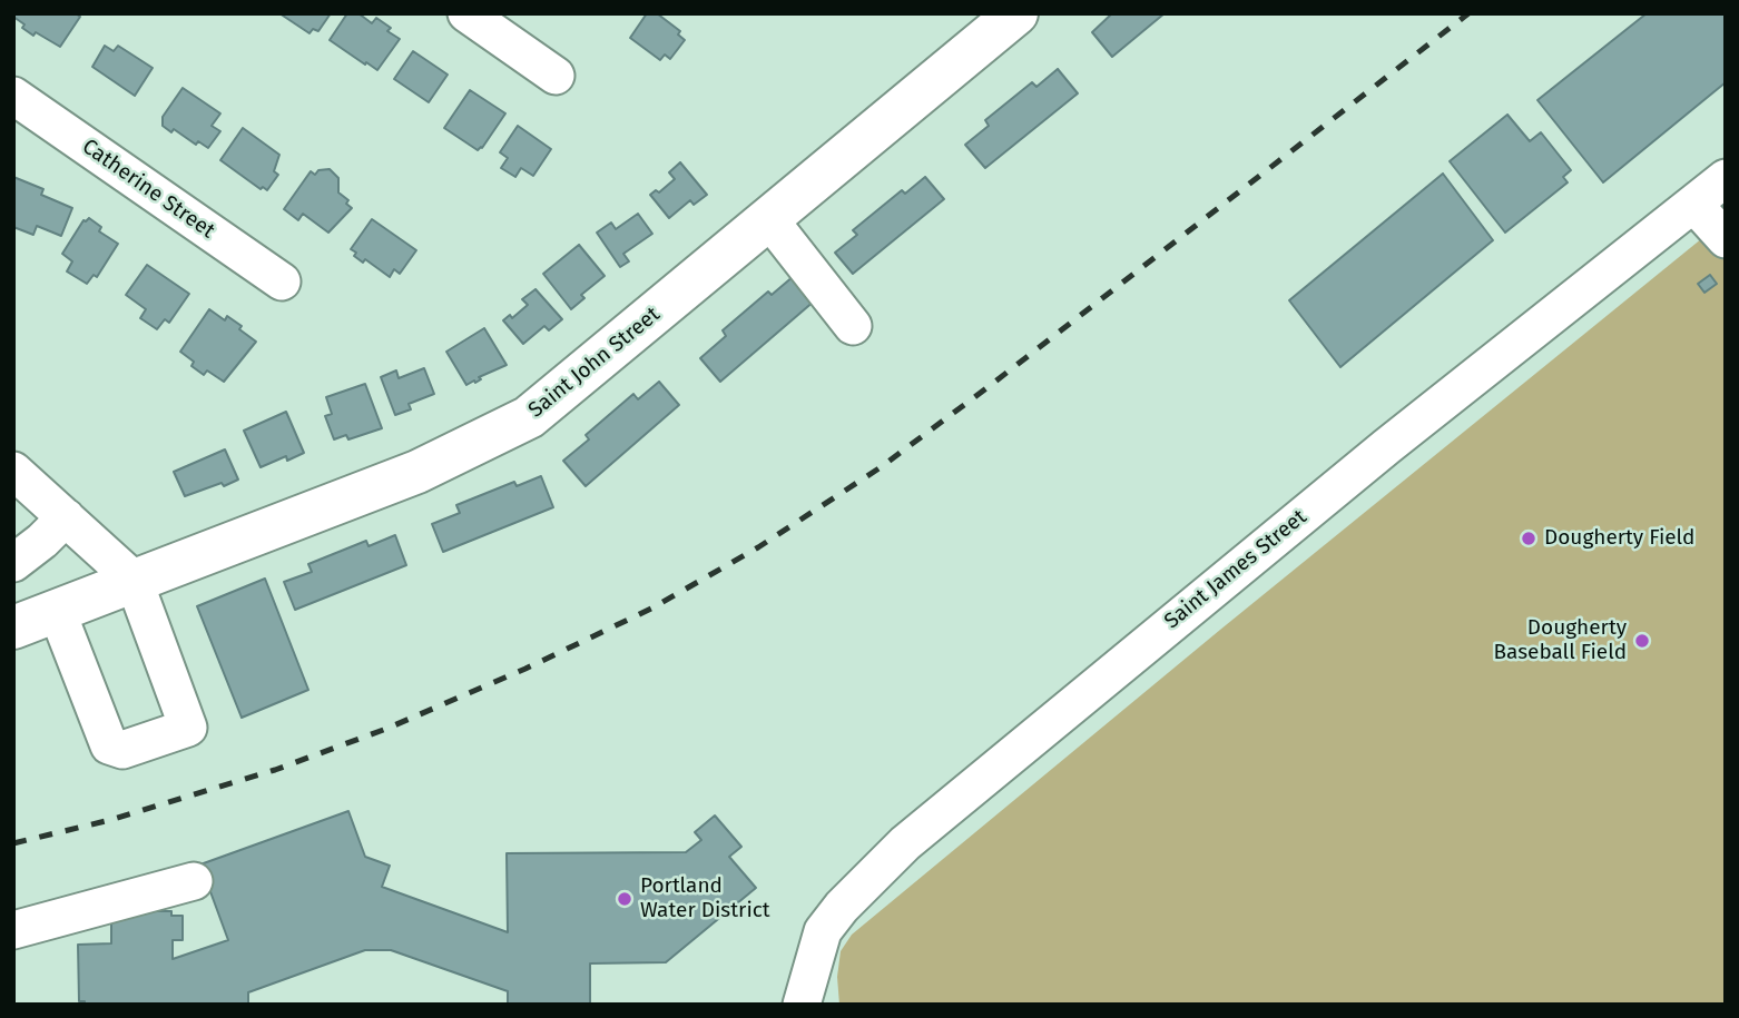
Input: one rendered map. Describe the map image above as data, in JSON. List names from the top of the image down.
{
  "streets": {
    "main road": ["Saint John Street"],
    "street": ["Catherine Street", "Saint James Street"]
  },
  "places": ["Dougherty Field", "Dougherty Baseball Field", "Portland Water District"]
}
